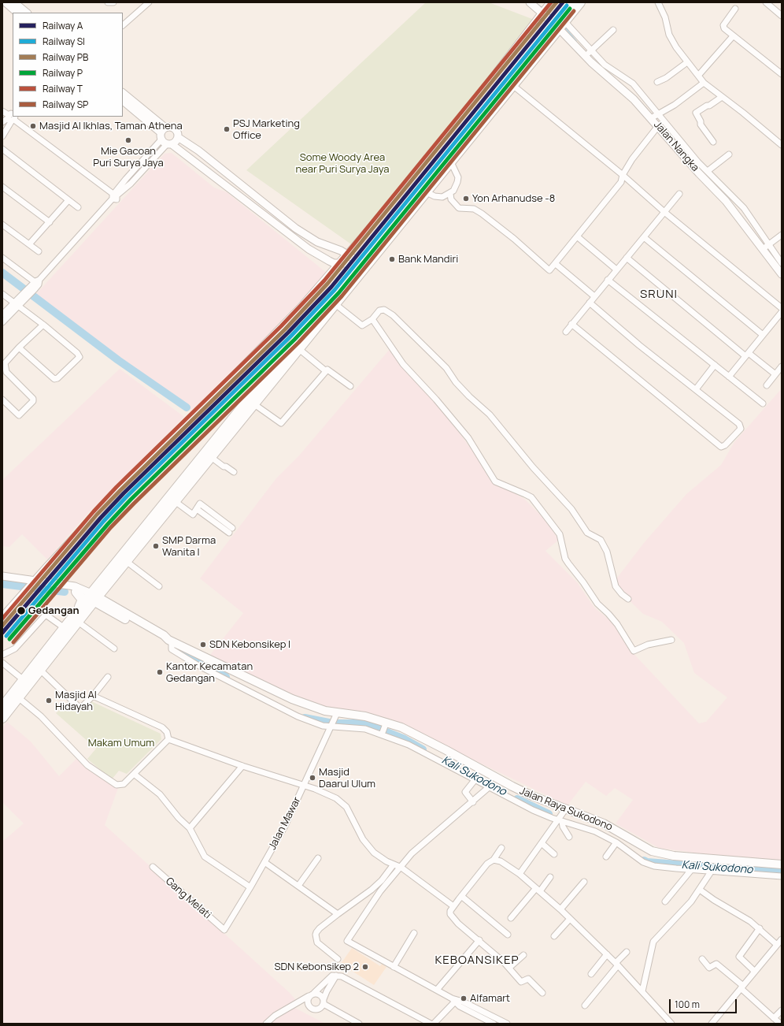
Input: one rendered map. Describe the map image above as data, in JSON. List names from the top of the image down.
{
  "streets": {
    "main road": ["Jalan Raya Sukodono"],
    "street": ["Jalan Nangka", "Jalan Mawar", "Gang Melati"]
  },
  "crossings": [
    ["Jalan Raya Sukodono", "Jalan Mawar"],
    ["Jalan Mawar", "Gang Melati"]
  ],
  "districts": ["SRUNI", "KEBOANSIKEP"],
  "water": ["Kali Sukodono"],
  "parks": ["Some Woody Area near Puri Surya Jaya", "Makam Umum"],
  "places": [
    "Masjid Al Ikhlas, Taman Athena",
    "PSJ Marketing Office",
    "Mie Gacoan Puri Surya Jaya",
    "Yon Arhanudse -8",
    "Bank Mandiri",
    "SMP Darma Wanita I",
    "Gedangan",
    "SDN Kebonsikep I",
    "Kantor Kecamatan Gedangan",
    "Masjid Al Hidayah",
    "Masjid Daarul Ulum",
    "SDN Kebonsikep 2",
    "Alfamart"
  ],
  "lines": [
    "rail line A",
    "rail line PB",
    "rail line T",
    "rail line SI",
    "rail line P",
    "rail line SP"
  ],
  "legend": [
    "Railway A",
    "Railway SI",
    "Railway PB",
    "Railway P",
    "Railway T",
    "Railway SP"
  ],
  "scale_bar": "100 m"
}
